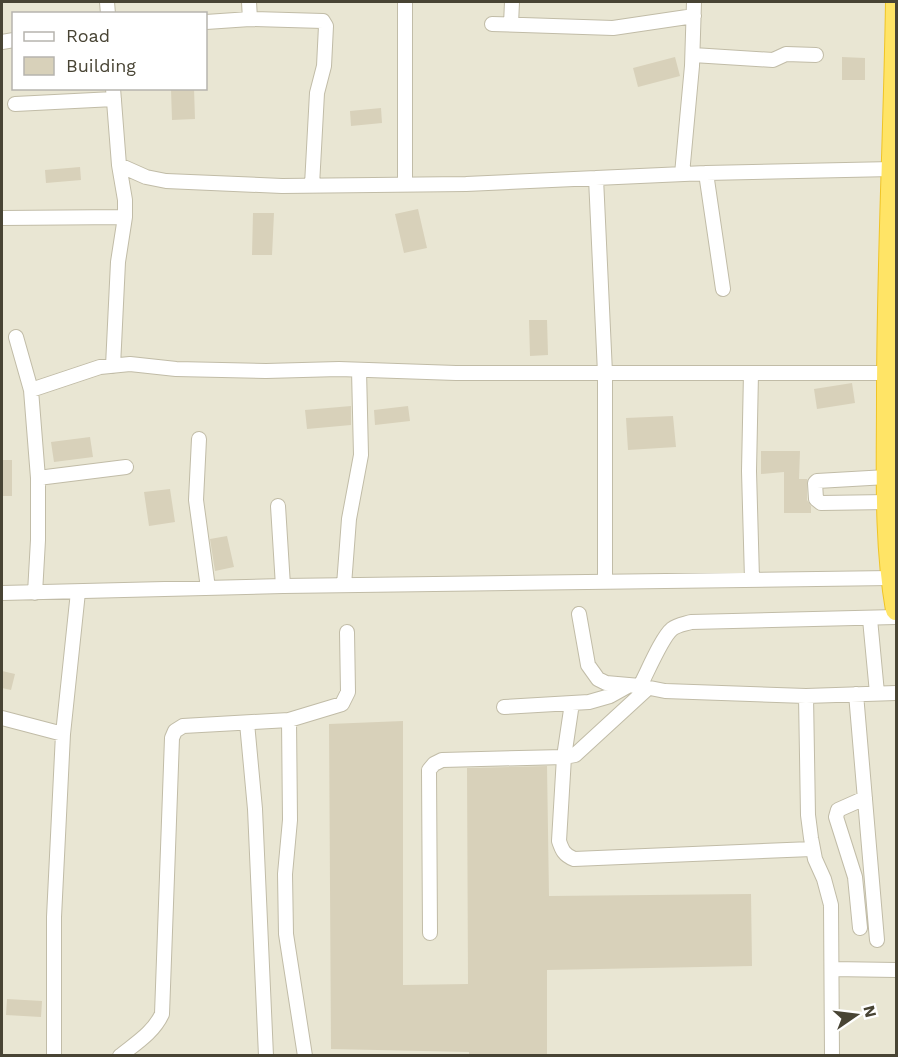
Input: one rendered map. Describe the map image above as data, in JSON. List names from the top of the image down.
{
  "legend": ["Road", "Building"],
  "north": "right"
}
